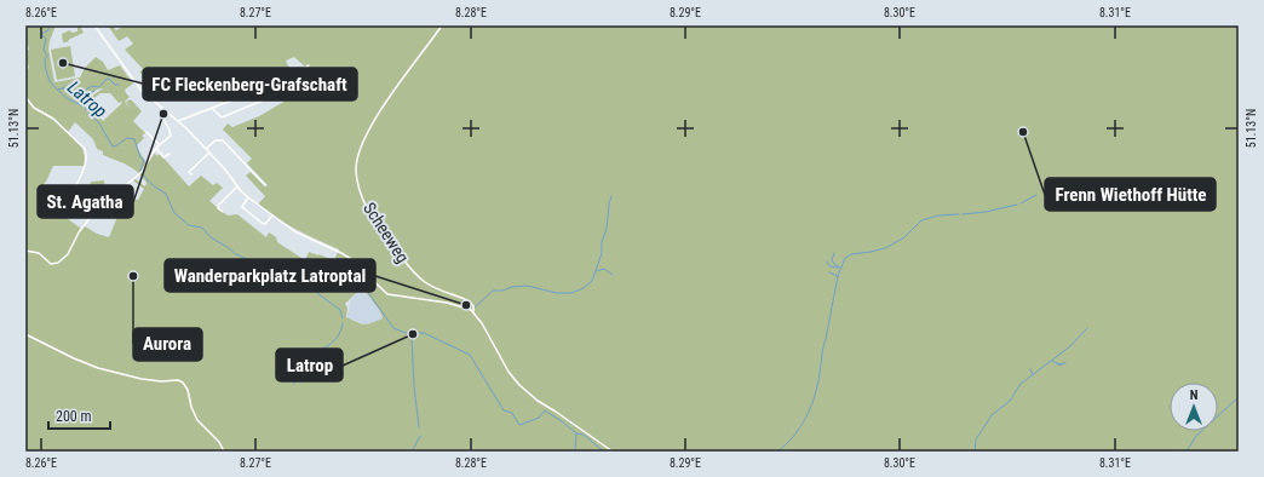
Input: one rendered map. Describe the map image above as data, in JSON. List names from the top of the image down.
{
  "streets": {
    "street": ["Scheeweg"]
  },
  "water": ["Latrop"],
  "places": [
    "FC Fleckenberg-Grafschaft",
    "St. Agatha",
    "Frenn Wiethoff Hütte",
    "Aurora",
    "Wanderparkplatz Latroptal",
    "Latrop"
  ],
  "scale_bar": "200 m",
  "north": "top",
  "coordinates": [
    "8.26°E",
    "8.27°E",
    "8.28°E",
    "8.29°E",
    "8.30°E",
    "8.31°E",
    "51.13°N"
  ]
}
